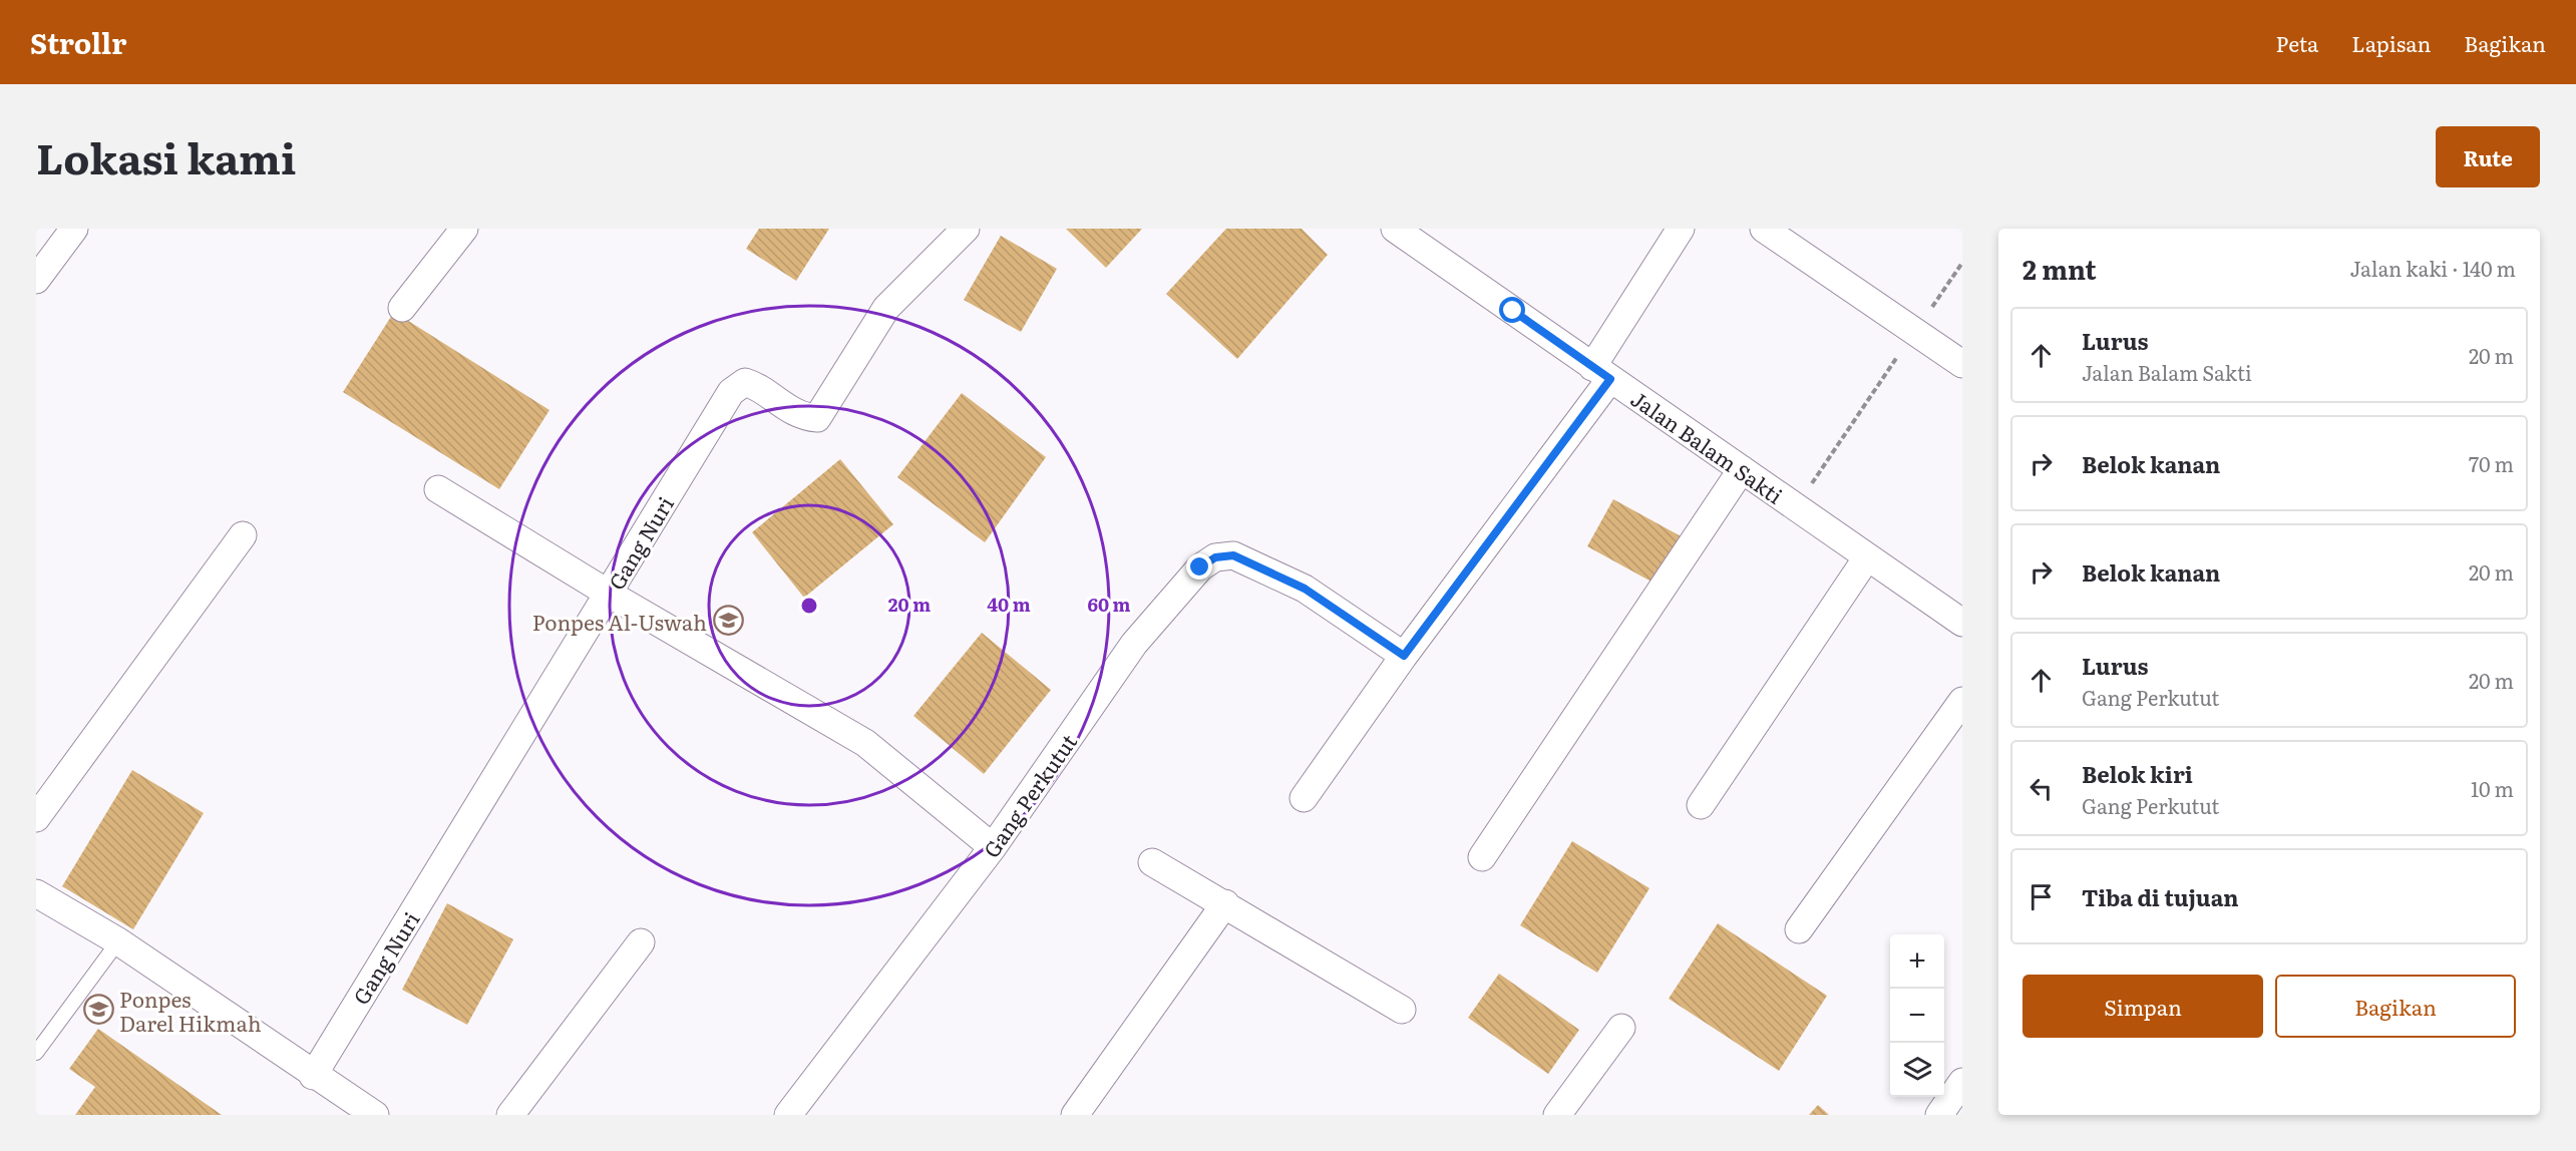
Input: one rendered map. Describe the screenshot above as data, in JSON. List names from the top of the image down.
{
  "streets": {
    "street": ["Jalan Balam Sakti", "Gang Nuri", "Gang Perkutut"]
  },
  "places": {
    "school or university": ["Ponpes Al-Uswah", "Ponpes Darel Hikmah"]
  },
  "page": {
    "header": "Strollr",
    "nav": ["Peta", "Lapisan", "Bagikan"],
    "title": "Lokasi kami",
    "buttons": [
      "Rute",
      ["Simpan", "Bagikan"]
    ],
    "heading": ["2 mnt", "Jalan kaki · 140 m"],
    "list": [
      ["Lurus", "Jalan Balam Sakti", "20 m"],
      ["Belok kanan", "70 m"],
      ["Belok kanan", "20 m"],
      ["Lurus", "Gang Perkutut", "20 m"],
      ["Belok kiri", "Gang Perkutut", "10 m"],
      "Tiba di tujuan"
    ],
    "map_buttons": ["+", "−"]
  },
  "rings": ["20 m", "40 m", "60 m"]
}
